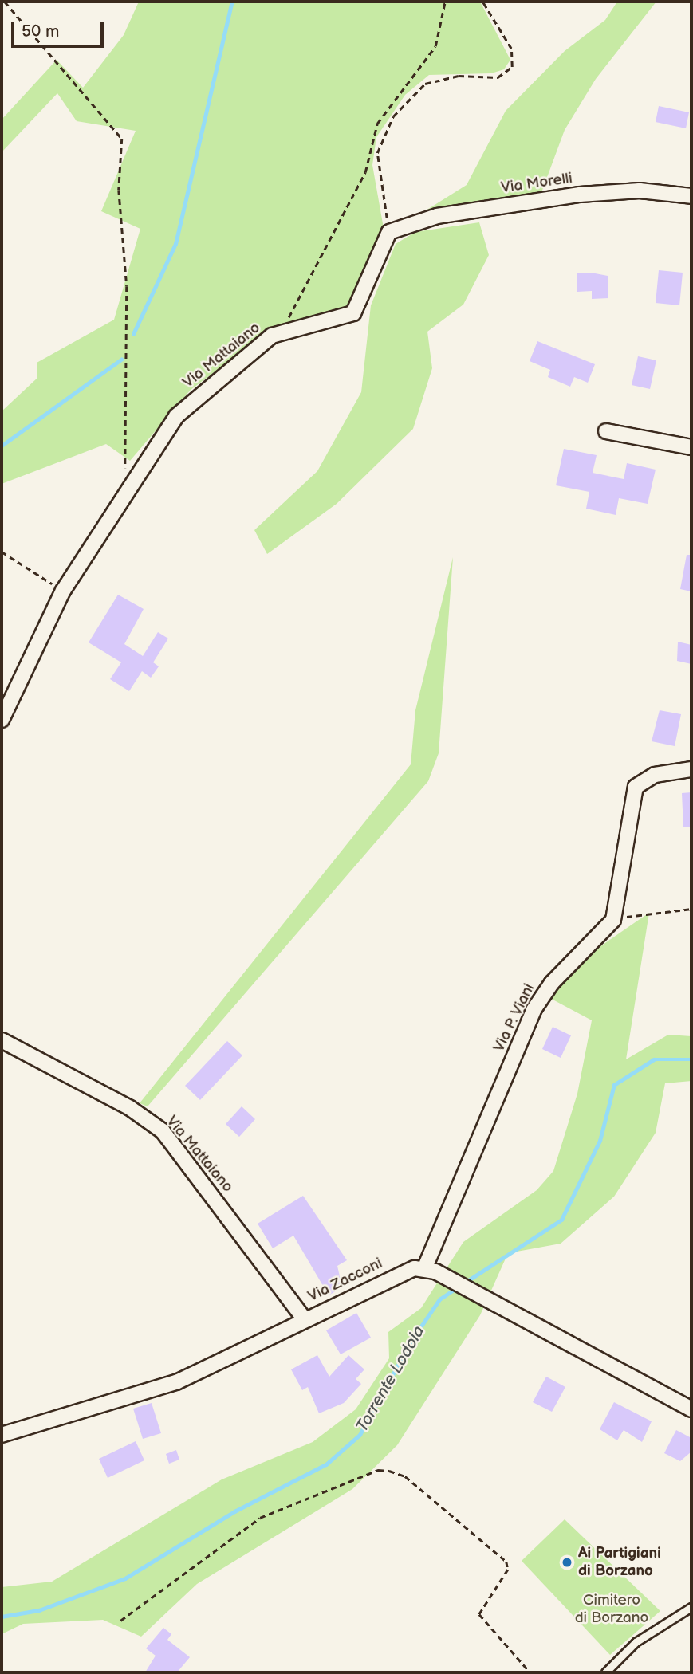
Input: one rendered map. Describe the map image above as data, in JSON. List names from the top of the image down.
{
  "streets": {
    "street": [
      "Via Morelli",
      "Via Mattaiano",
      "Via P. Viani",
      "Via Zacconi"
    ]
  },
  "crossings": [
    ["Via Morelli", "Via Mattaiano"],
    ["Via Mattaiano", "Via Zacconi"],
    ["Via P. Viani", "Via Zacconi"]
  ],
  "water": ["Torrente Lodola"],
  "parks": ["Cimitero di Borzano"],
  "places": ["Ai Partigiani di Borzano"],
  "scale_bar": "50 m"
}
